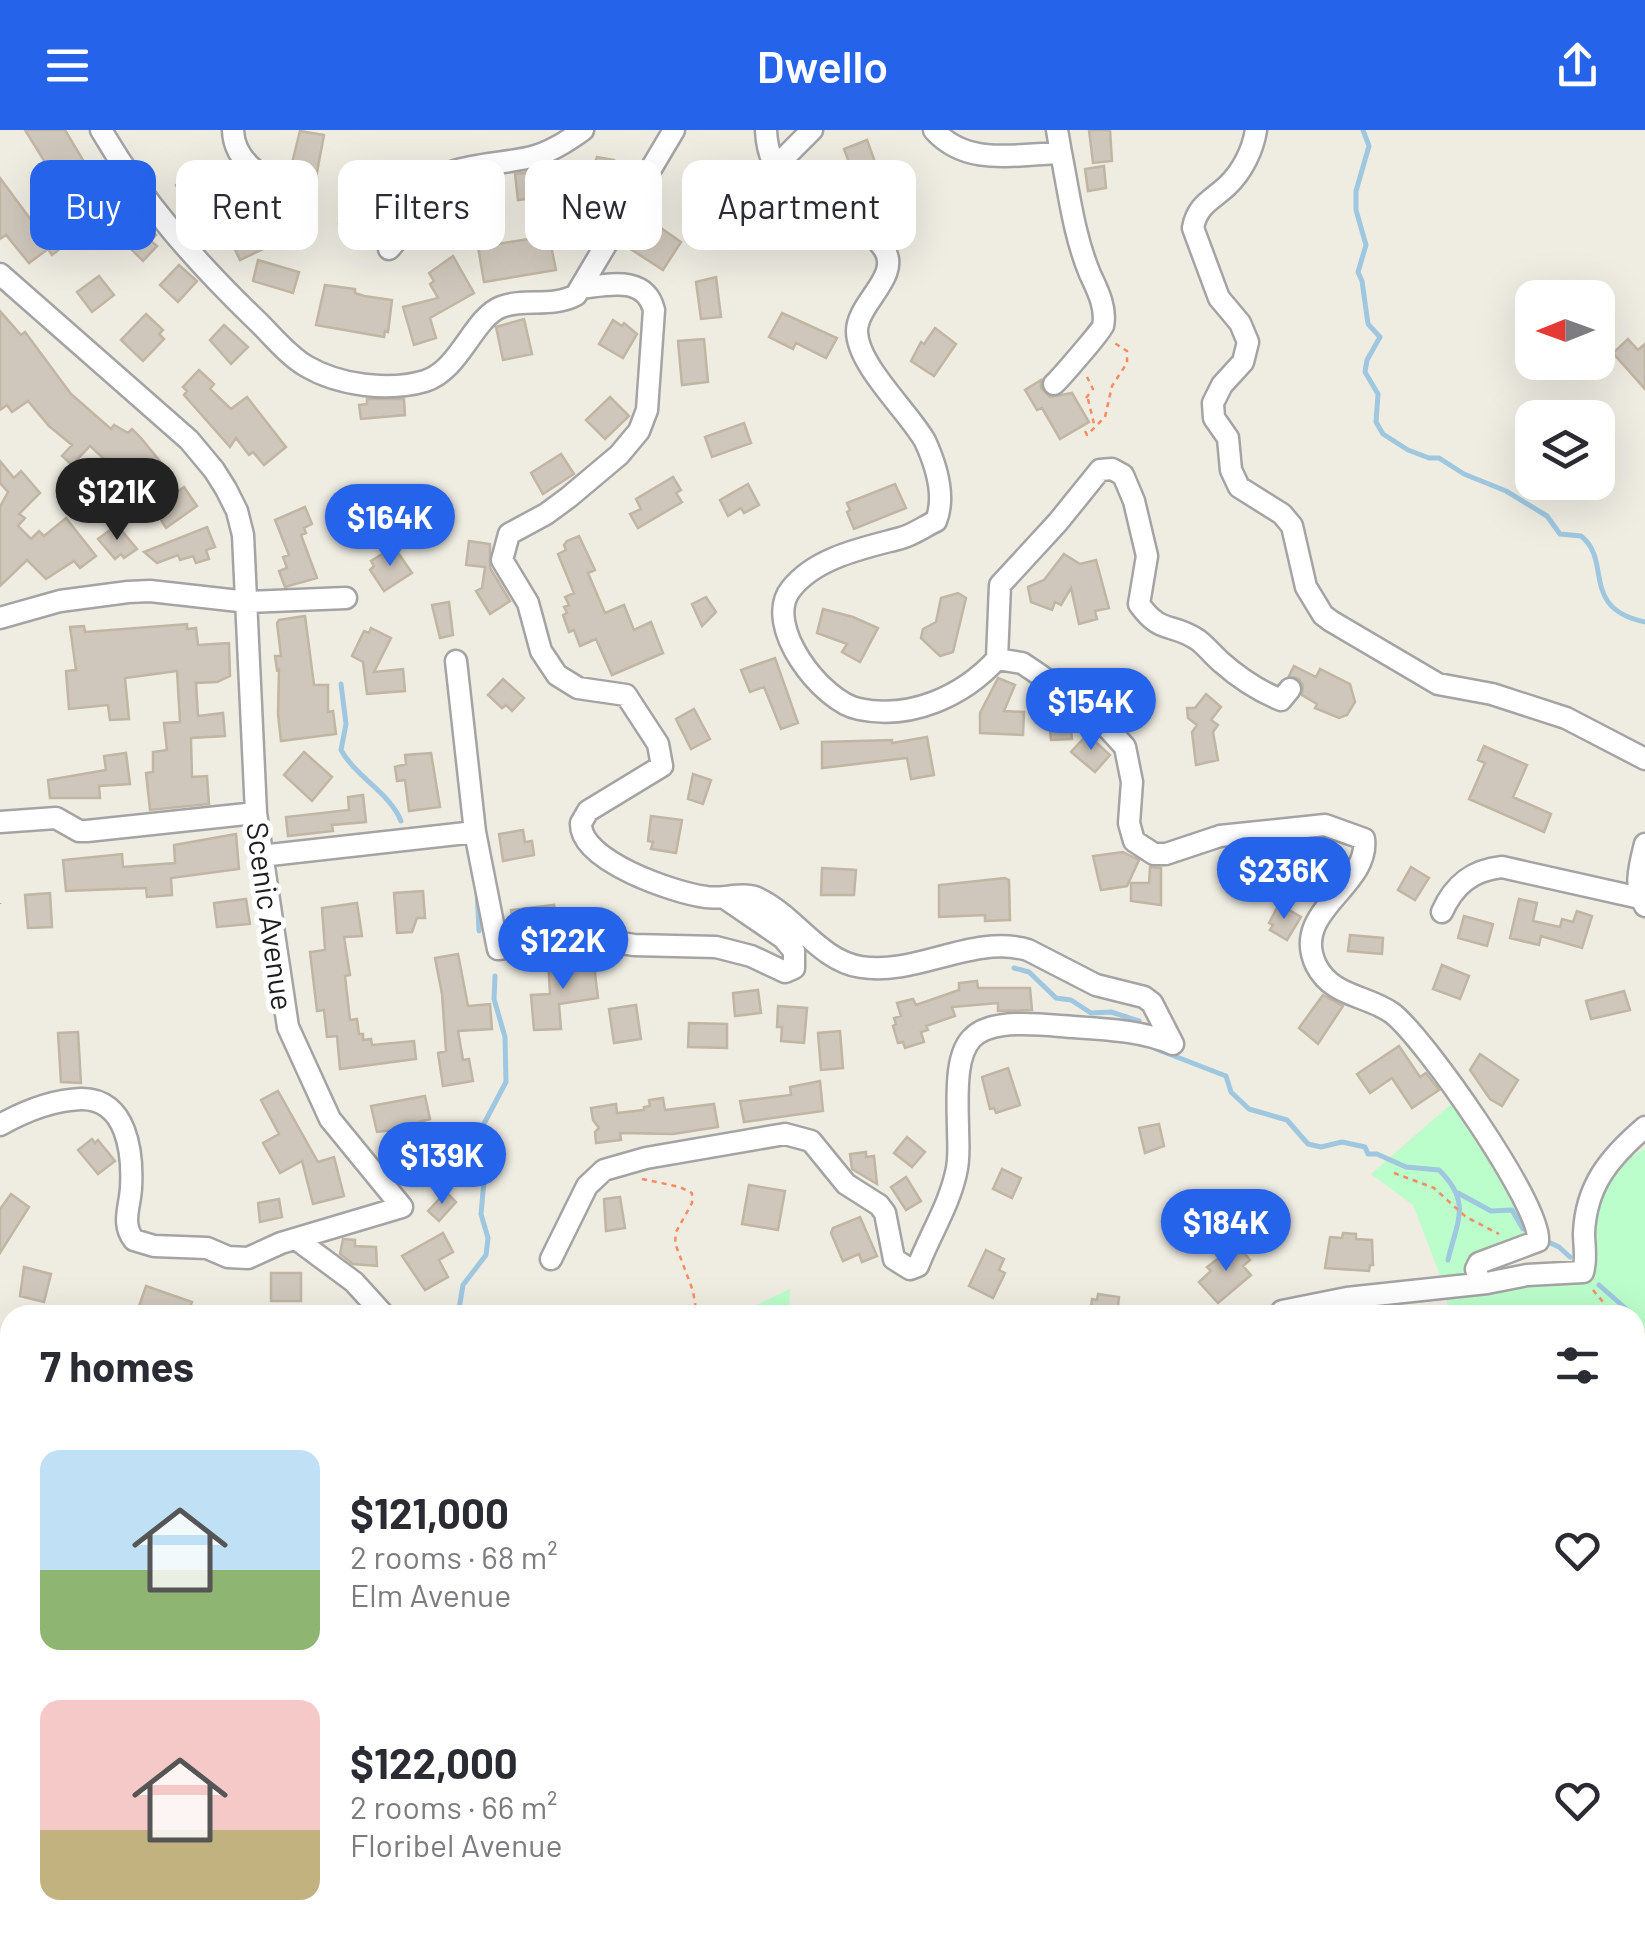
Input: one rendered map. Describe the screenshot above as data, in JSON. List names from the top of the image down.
{
  "streets": {
    "street": ["Scenic Avenue"]
  },
  "north": "left",
  "page": {
    "header": "Dwello",
    "chip": [
      "Buy",
      "Rent",
      "Filters",
      "New",
      "Apartment"
    ],
    "price": [
      "$121K",
      "$164K",
      "$154K",
      "$236K",
      "$122K",
      "$139K",
      "$184K"
    ],
    "heading": "7 homes",
    "list": [
      {
        "name": "$121,000",
        "note": "2 rooms · 68 m² · Elm Avenue"
      },
      {
        "name": "$122,000",
        "note": "2 rooms · 66 m² · Floribel Avenue"
      }
    ]
  }
}
